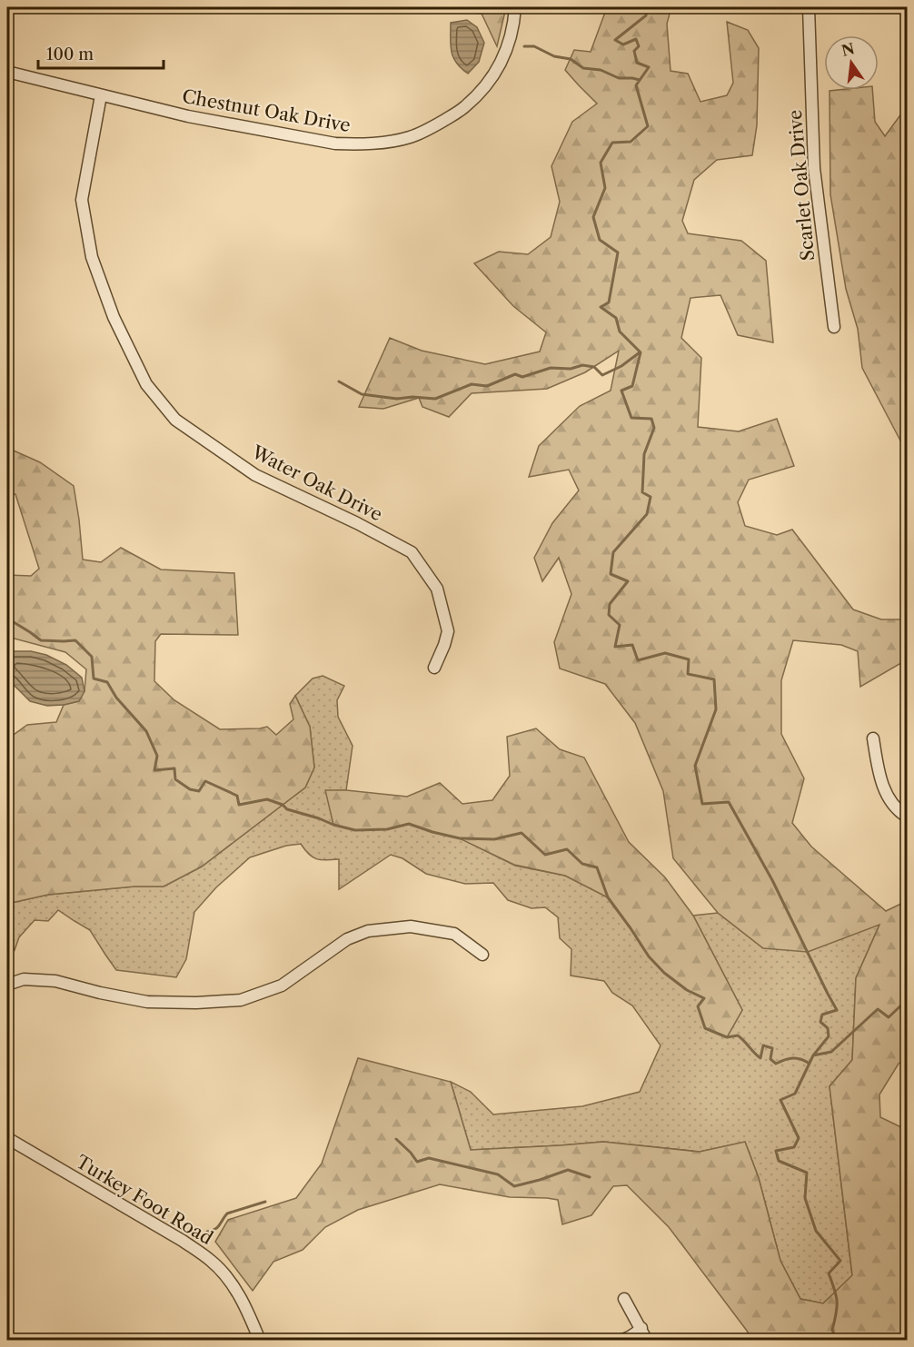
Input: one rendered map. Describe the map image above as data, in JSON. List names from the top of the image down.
{
  "streets": {
    "street": [
      "Chestnut Oak Drive",
      "Scarlet Oak Drive",
      "Water Oak Drive",
      "Turkey Foot Road"
    ]
  },
  "crossings": [
    ["Chestnut Oak Drive", "Water Oak Drive"]
  ],
  "scale_bar": "100 m",
  "north": "top"
}
